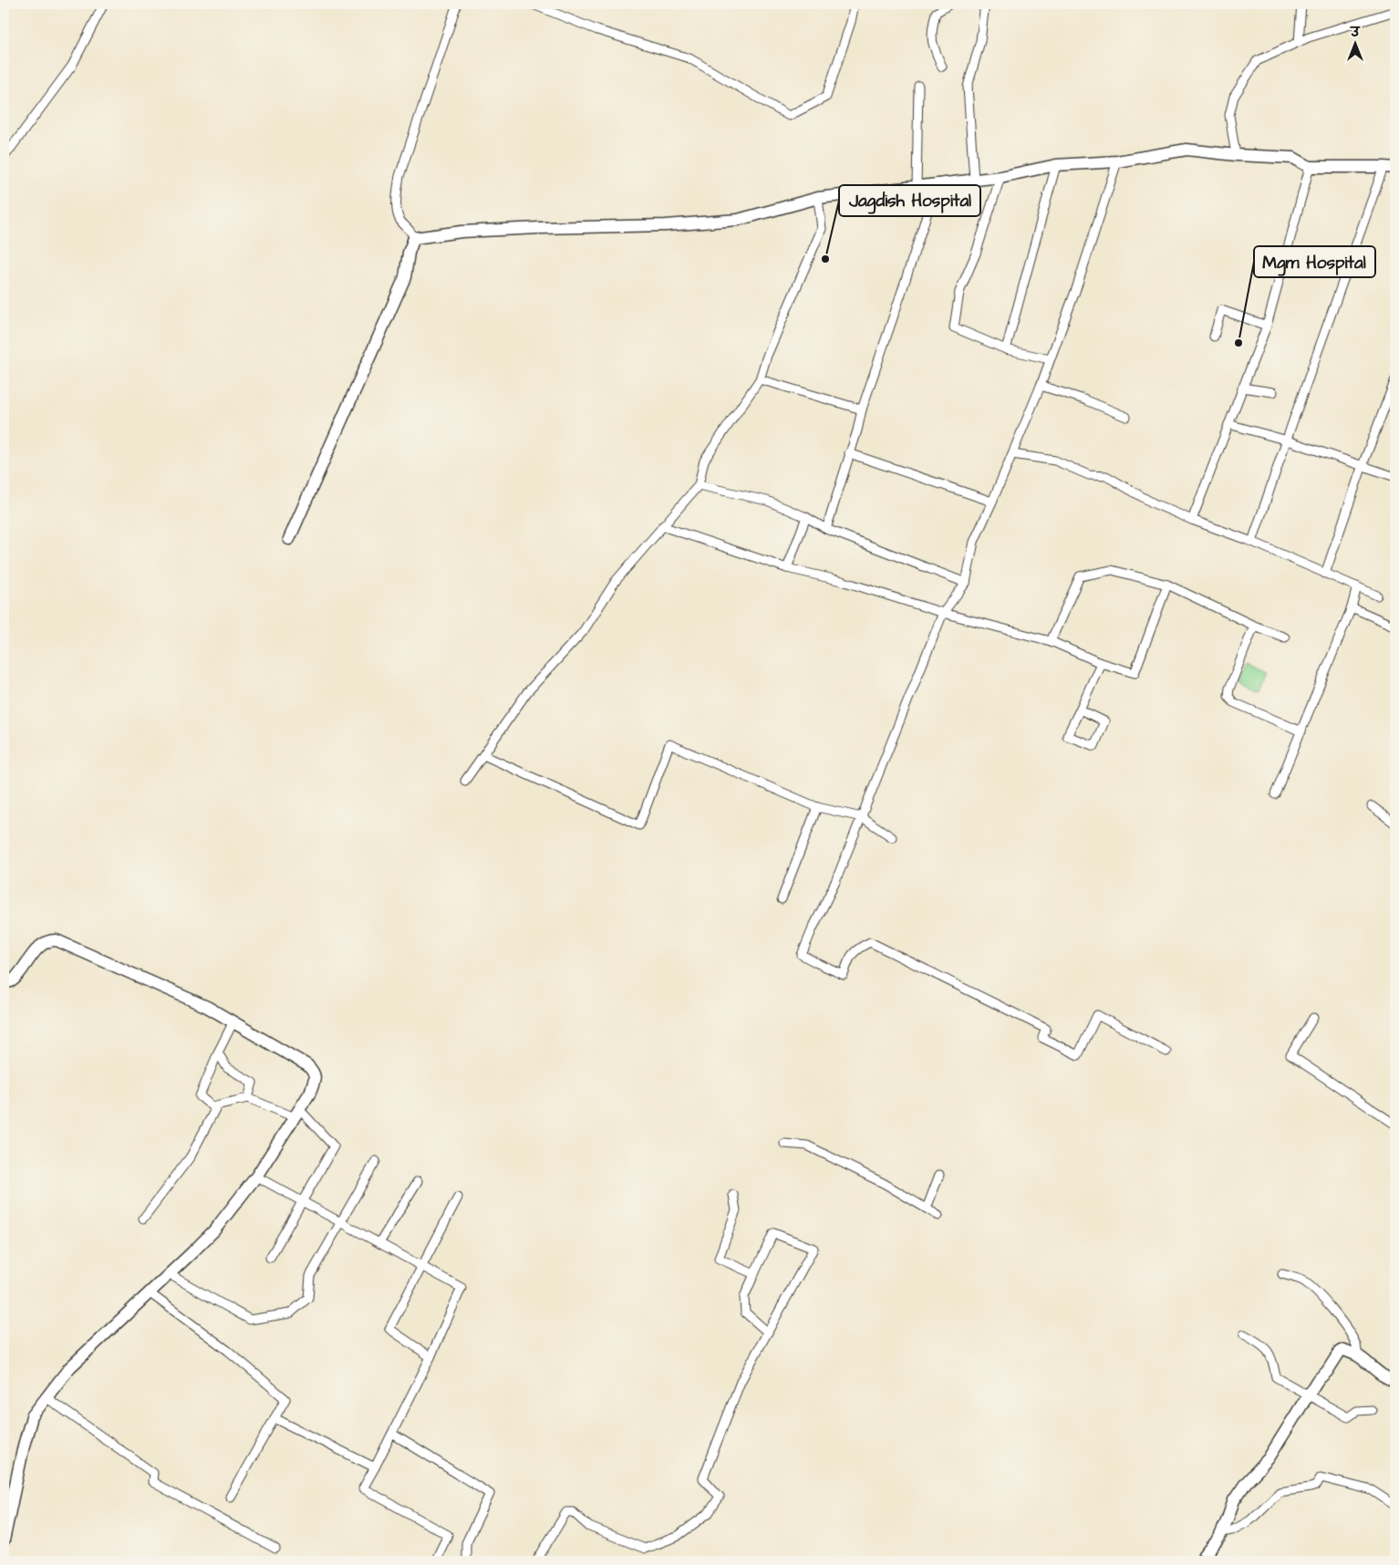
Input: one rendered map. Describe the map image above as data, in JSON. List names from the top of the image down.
{
  "places": ["Jagdish Hospital", "Mgm Hospital"],
  "north": "top"
}
